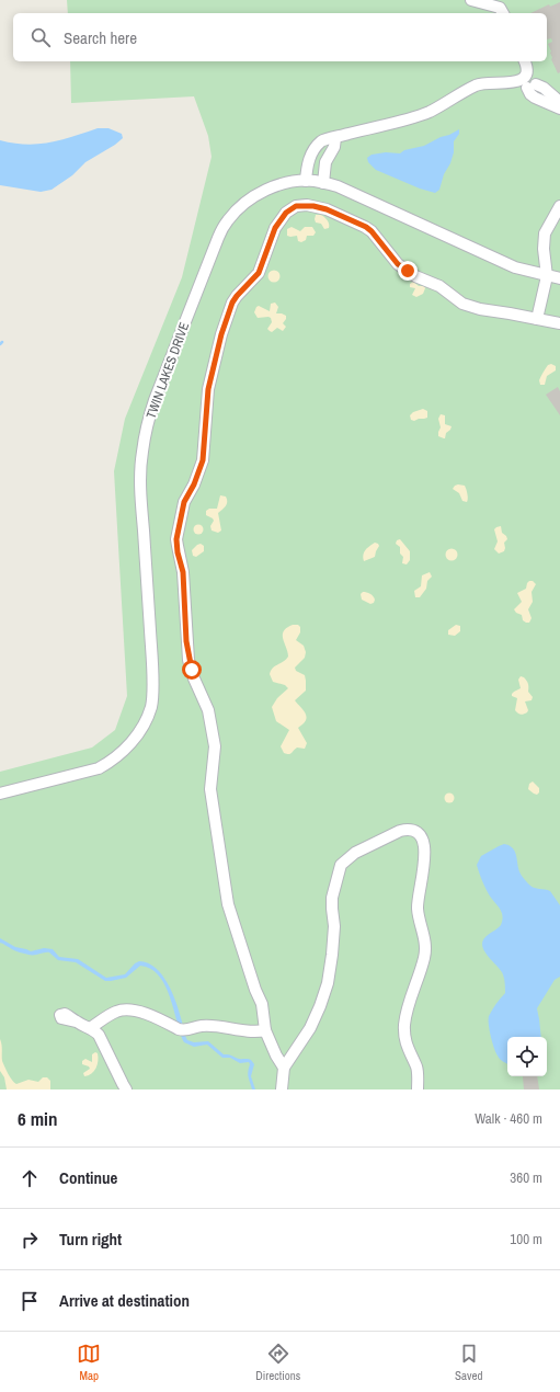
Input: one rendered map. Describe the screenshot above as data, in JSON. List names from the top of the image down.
{
  "streets": {
    "street": ["TWIN LAKES DRIVE"]
  },
  "page": {
    "search": "Search here",
    "heading": ["6 min", "Walk · 460 m"],
    "list": [
      ["Continue", "360 m"],
      ["Turn right", "100 m"],
      "Arrive at destination"
    ],
    "nav": ["Map", "Directions", "Saved"]
  }
}
